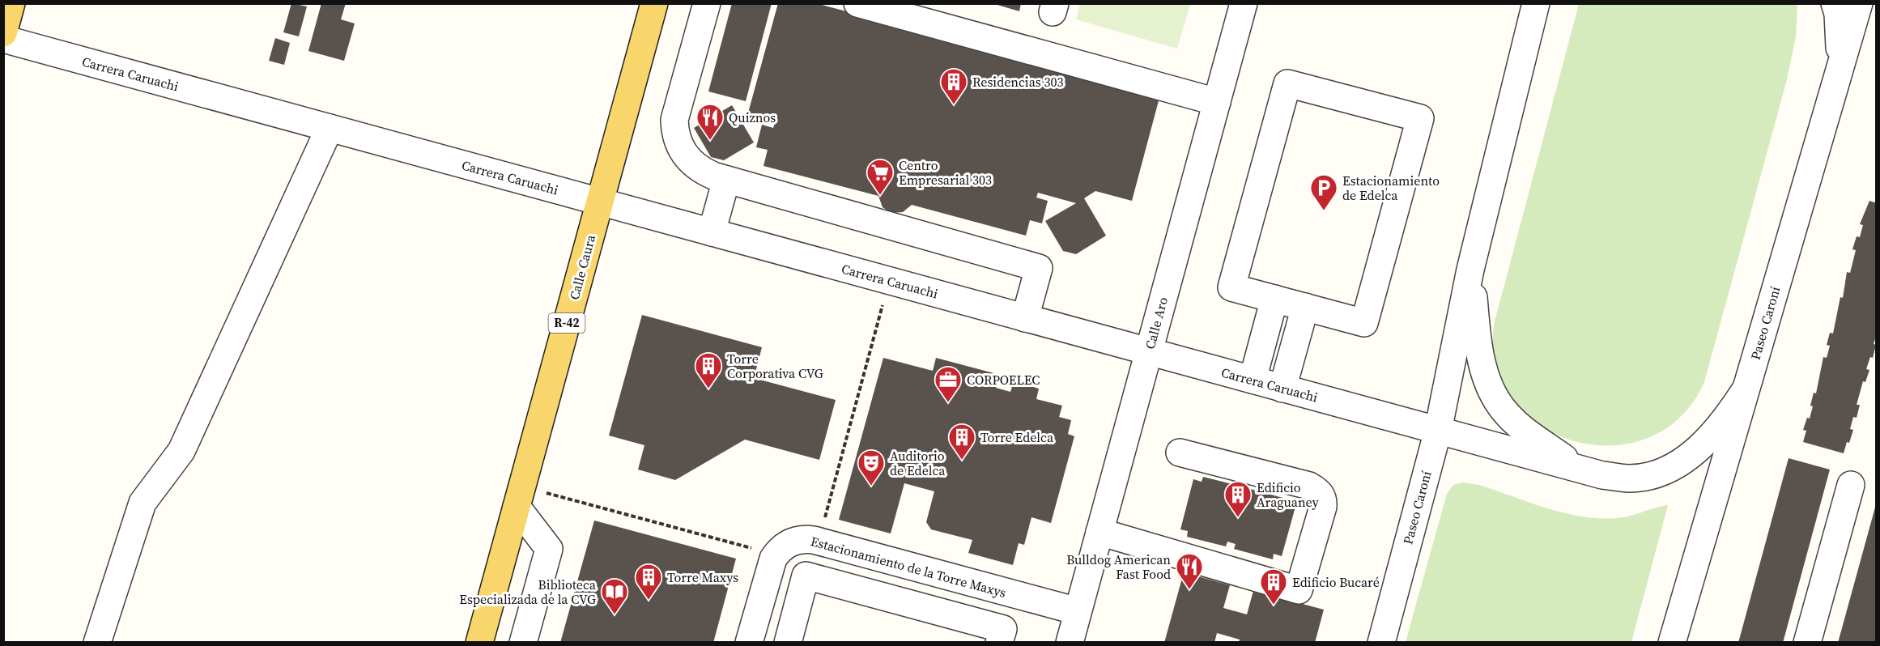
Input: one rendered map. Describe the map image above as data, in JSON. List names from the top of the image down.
{
  "streets": {
    "main road": ["Calle Caura", "R-42"],
    "street": [
      "Carrera Caruachi",
      "Calle Aro",
      "Paseo Caroní",
      "Estacionamiento de la Torre Maxys"
    ]
  },
  "crossings": [
    ["Carrera Caruachi", "Calle Caura"],
    ["Carrera Caruachi", "Calle Aro"],
    ["Carrera Caruachi", "Paseo Caroní"],
    ["Calle Aro", "Estacionamiento de la Torre Maxys"]
  ],
  "places": {
    "building": [
      "Residencias 303",
      "Torre Corporativa CVG",
      "Torre Edelca",
      "Edificio Araguaney",
      "Torre Maxys",
      "Edificio Bucaré"
    ],
    "restaurant": ["Quiznos", "Bulldog American Fast Food"],
    "supermarket": ["Centro Empresarial 303"],
    "parking": ["Estacionamiento de Edelca"],
    "office": ["CORPOELEC"],
    "theatre": ["Auditorio de Edelca"],
    "library": ["Biblioteca Especializada de la CVG"]
  }
}
